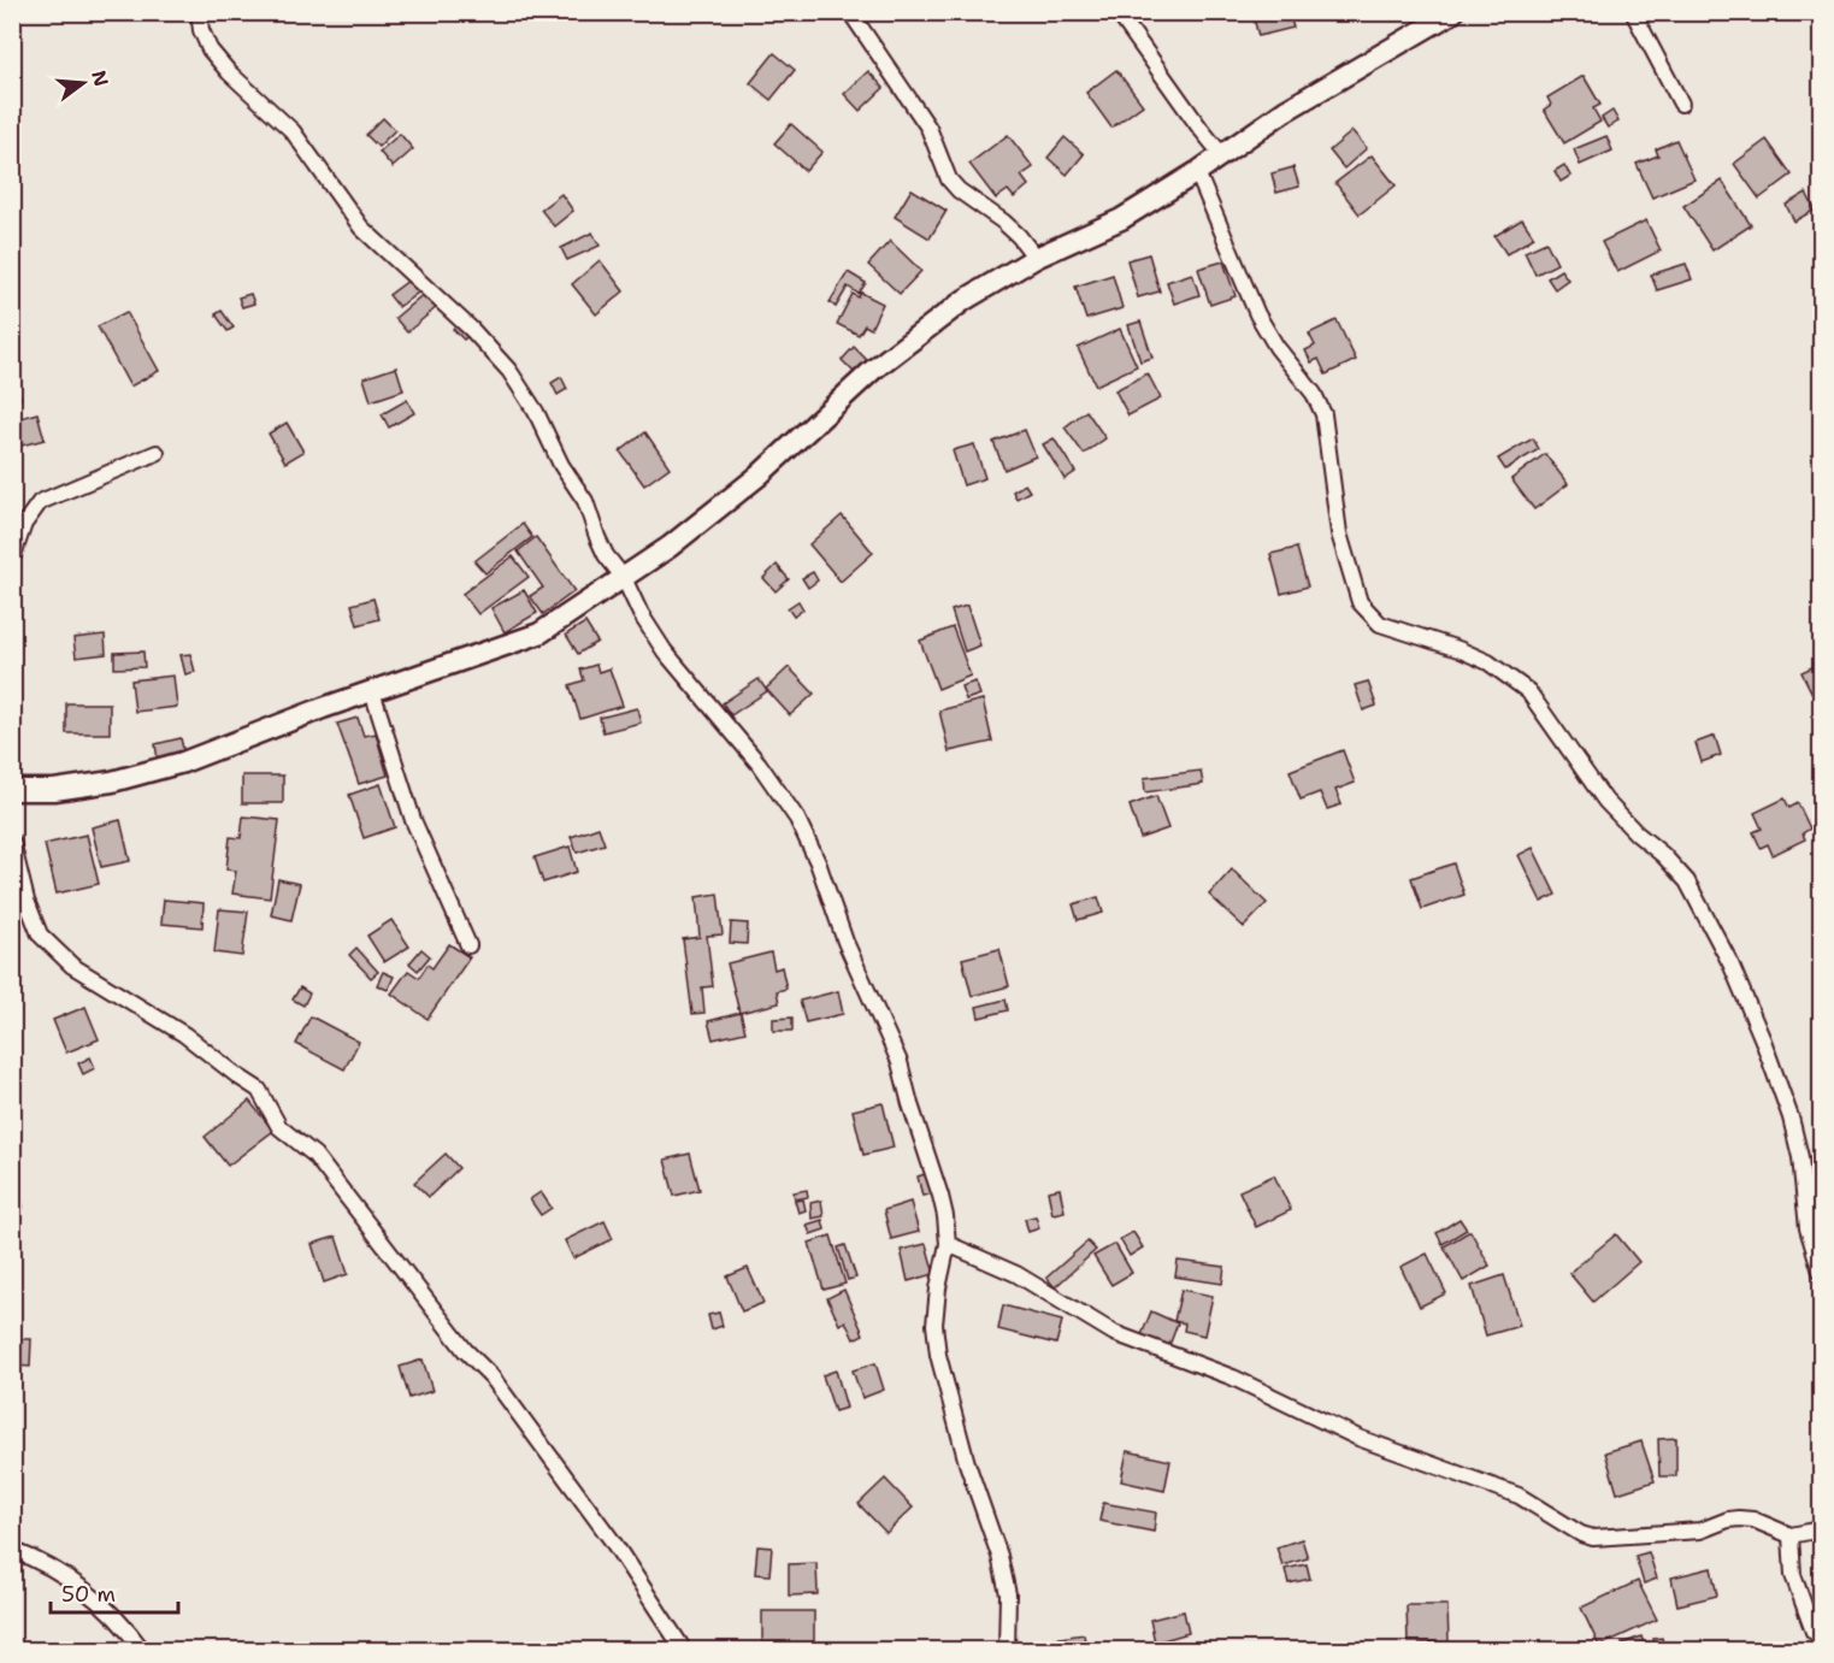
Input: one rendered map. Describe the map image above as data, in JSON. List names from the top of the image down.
{
  "scale_bar": "50 m",
  "north": "right"
}
